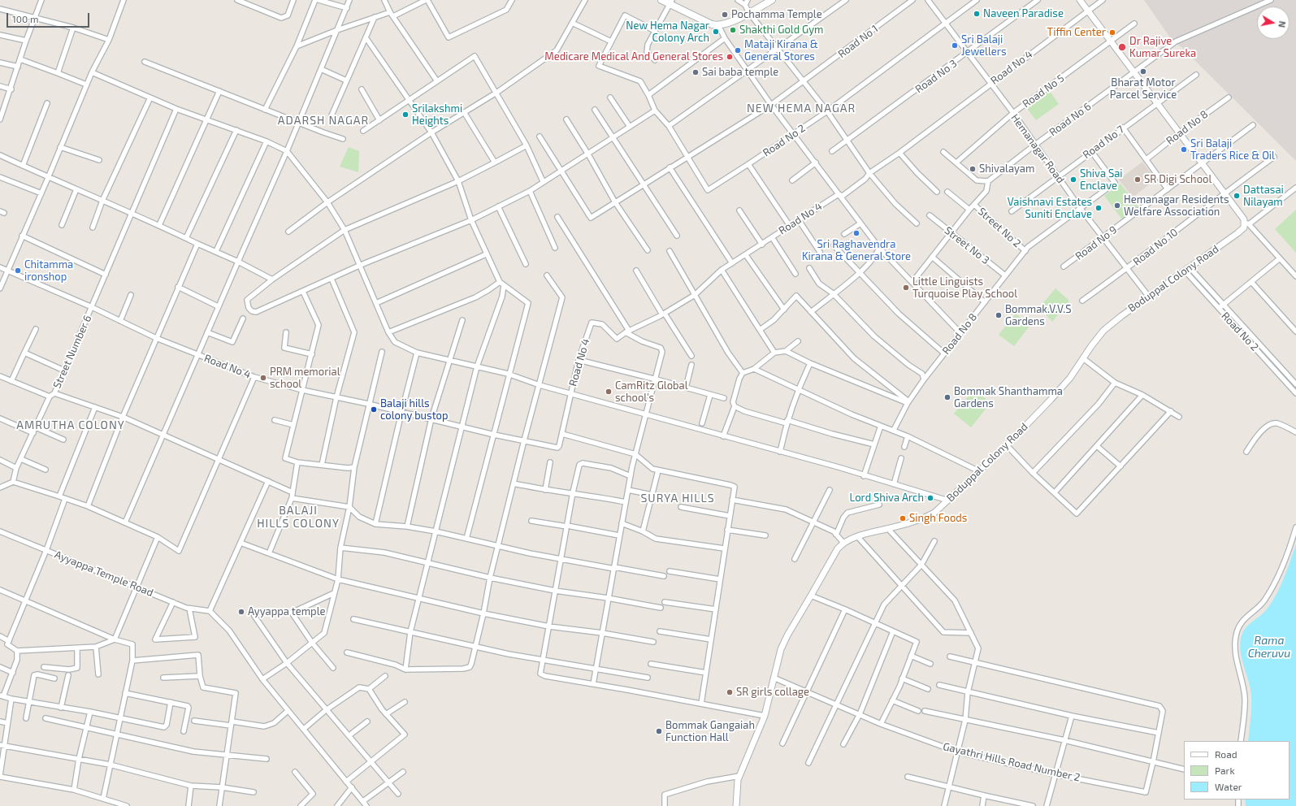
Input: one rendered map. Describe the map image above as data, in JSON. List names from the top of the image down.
{
  "streets": {
    "street": [
      "Road No 1",
      "Road No 4",
      "Road No 3",
      "Road No 5",
      "Road No 6",
      "Road No 8",
      "Road No 2",
      "Road No 7",
      "Hemanagar Road",
      "Street No 2",
      "Road No 9",
      "Street No 3",
      "Road No 10",
      "Boduppal Colony Road",
      "Street Number 6",
      "Ayyappa Temple Road",
      "Gayathri Hills Road Number 2"
    ]
  },
  "crossings": [
    ["Road No 1", "Road No 2"],
    ["Road No 4", "Hemanagar Road"],
    ["Road No 4", "Street Number 6"],
    ["Road No 3", "Hemanagar Road"],
    ["Road No 5", "Hemanagar Road"],
    ["Road No 6", "Hemanagar Road"],
    ["Road No 8", "Road No 7"],
    ["Road No 8", "Hemanagar Road"],
    ["Road No 8", "Street No 2"],
    ["Road No 8", "Street No 3"],
    ["Road No 2", "Hemanagar Road"],
    ["Road No 2", "Boduppal Colony Road"],
    ["Road No 7", "Hemanagar Road"],
    ["Hemanagar Road", "Road No 9"],
    ["Hemanagar Road", "Road No 10"],
    ["Hemanagar Road", "Boduppal Colony Road"],
    ["Boduppal Colony Road", "Gayathri Hills Road Number 2"]
  ],
  "districts": [
    "NEW HEMA NAGAR",
    "ADARSH NAGAR",
    "AMRUTHA COLONY",
    "SURYA HILLS",
    "BALAJI HILLS COLONY"
  ],
  "water": ["Rama Cheruvu"],
  "places": [
    "Naveen Paradise",
    "Pochamma Temple",
    "Shakthi Gold Gym",
    "New Hema Nagar Colony Arch",
    "Tiffin Center",
    "Sri Balaji Jewellers",
    "Dr Rajive Kumar Sureka",
    "Mataji Kirana & General Stores",
    "Medicare Medical And General Stores",
    "Bharat Motor Parcel Service",
    "Sai baba temple",
    "Srilakshmi Heights",
    "Sri Balaji Traders Rice & Oil",
    "Shivalayam",
    "Shiva Sai Enclave",
    "SR Digi School",
    "Dattasai Nilayam",
    "Hemanagar Residents Welfare Association",
    "Vaishnavi Estates Suniti Enclave",
    "Sri Raghavendra Kirana & General Store",
    "Chitamma ironshop",
    "Little Linguists Turquoise Play School",
    "Bommak.V.V.S Gardens",
    "PRM memorial school",
    "CamRitz Global school's",
    "Bommak Shanthamma Gardens",
    "Balaji hills colony bustop",
    "Lord Shiva Arch",
    "Singh Foods",
    "Ayyappa temple",
    "SR girls collage",
    "Bommak Gangaiah Function Hall"
  ],
  "legend": ["Road", "Park", "Water"],
  "scale_bar": "100 m",
  "north": "right"
}
